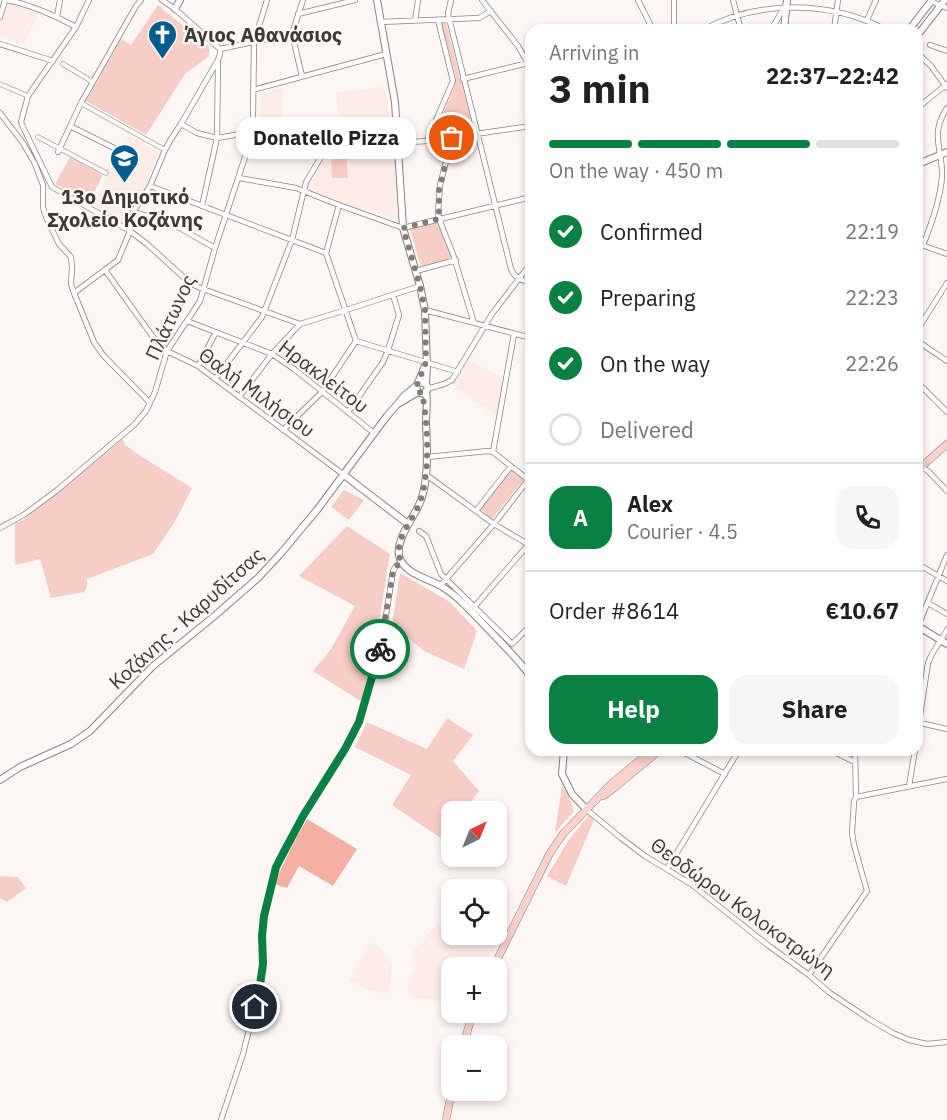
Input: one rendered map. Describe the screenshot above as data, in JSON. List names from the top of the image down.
{
  "streets": {
    "street": [
      "Πλάτωνος",
      "Ηρακλείτου",
      "Θαλή Μιλήσιου",
      "Κοζάνης - Καρυδίτσας",
      "Θεοδώρου Κολοκοτρώνη"
    ]
  },
  "crossings": [
    ["Πλάτωνος", "Ηρακλείτου"],
    ["Πλάτωνος", "Θαλή Μιλήσιου"],
    ["Ηρακλείτου", "Κοζάνης - Καρυδίτσας"],
    ["Θαλή Μιλήσιου", "Κοζάνης - Καρυδίτσας"]
  ],
  "places": {
    "church": ["Άγιος Αθανάσιος"],
    "other": ["Donatello Pizza"],
    "school or university": ["13ο Δημοτικό Σχολείο Κοζάνης"]
  },
  "north": "top right",
  "page": {
    "heading": ["3 min", "Arriving in", "22:37–22:42"],
    "panel": [
      "Alex",
      "Courier · 4.5",
      "Order #8614",
      "€10.67"
    ],
    "bubble": "Donatello Pizza",
    "bar": "On the way · 450 m",
    "list": [
      ["Confirmed", "22:19"],
      ["Preparing", "22:23"],
      ["On the way", "22:26"],
      "Delivered"
    ],
    "round": "A",
    "buttons": ["Help", "Share"],
    "map_buttons": ["+", "−"]
  }
}
